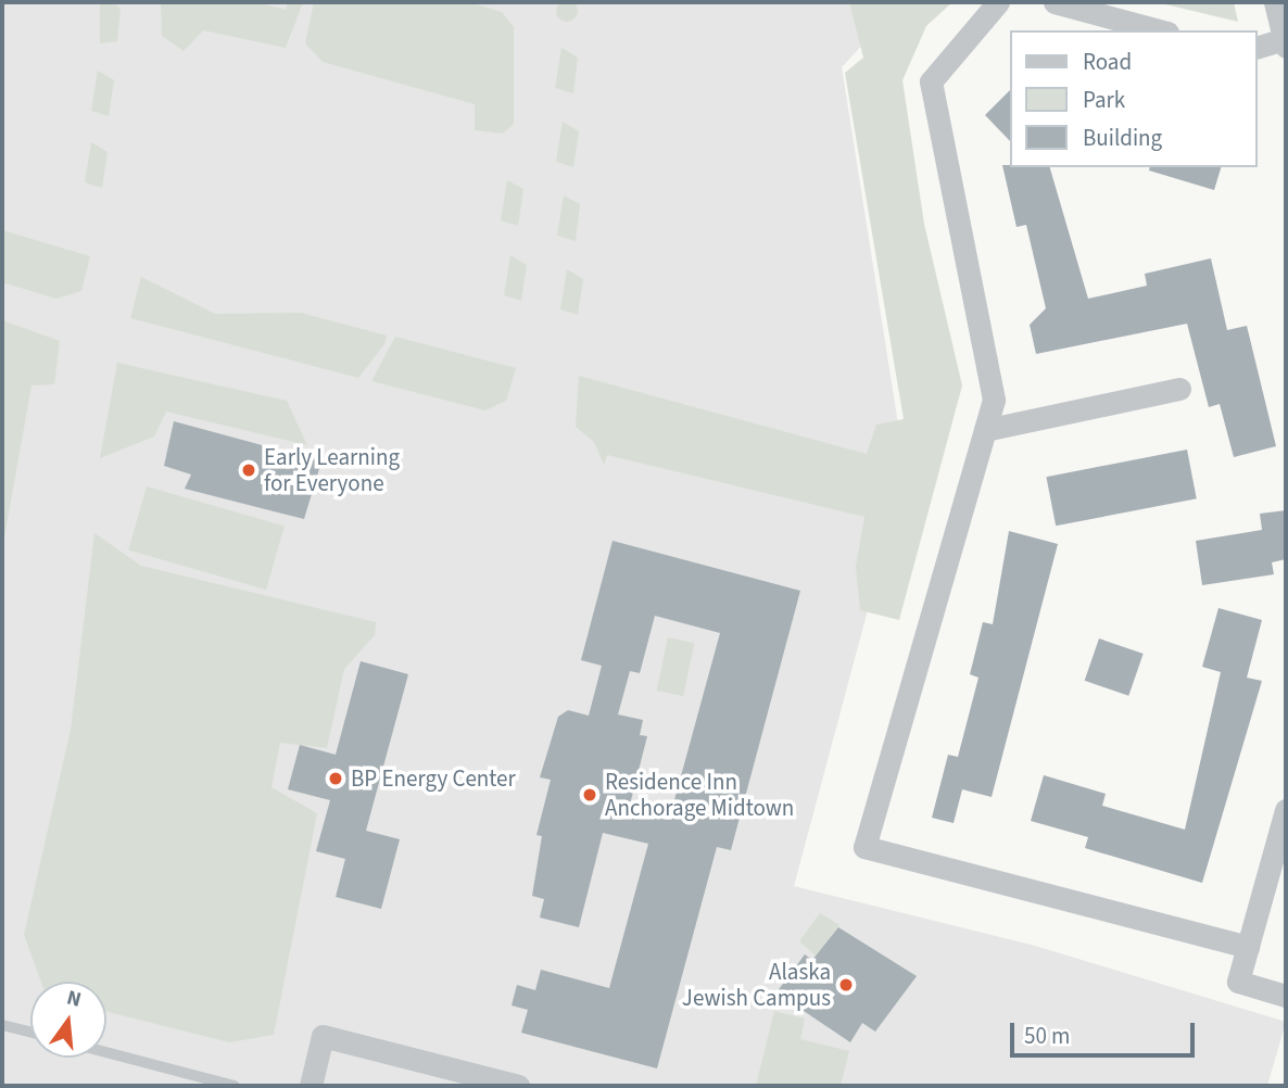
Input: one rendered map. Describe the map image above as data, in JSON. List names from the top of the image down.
{
  "places": [
    "Early Learning for Everyone",
    "BP Energy Center",
    "Residence Inn Anchorage Midtown",
    "Alaska Jewish Campus"
  ],
  "legend": ["Road", "Park", "Building"],
  "scale_bar": "50 m",
  "north": "top"
}
